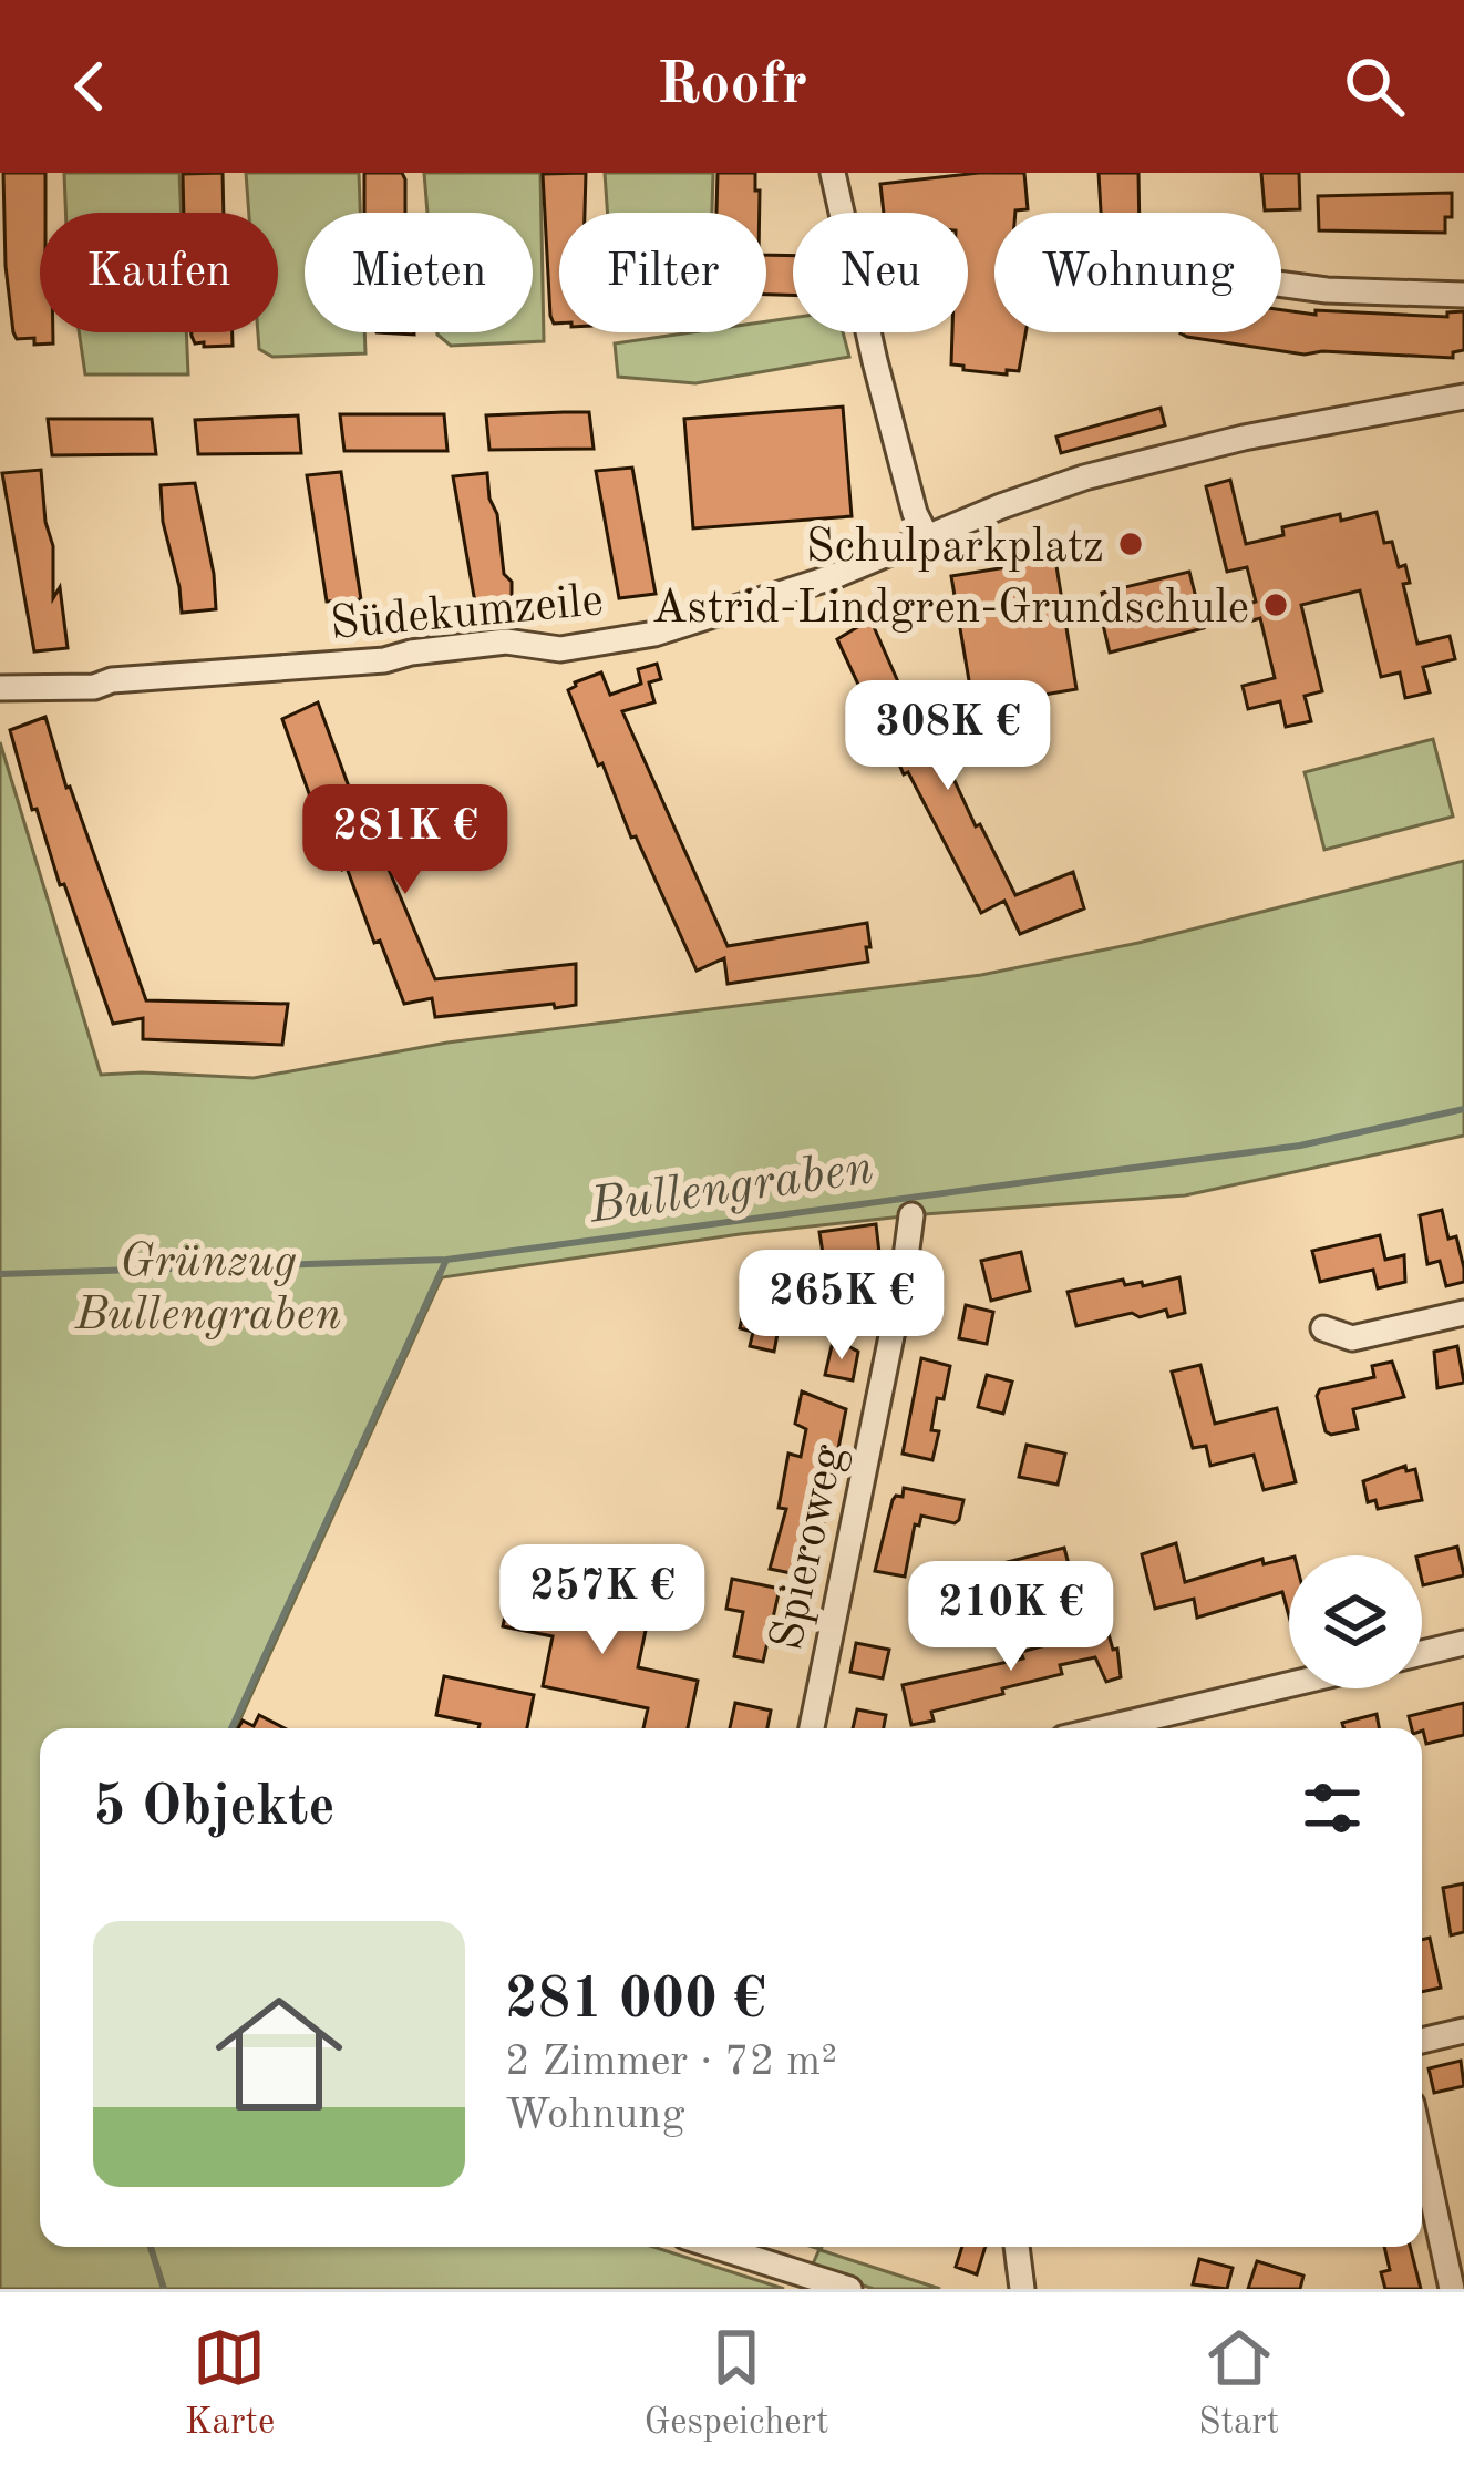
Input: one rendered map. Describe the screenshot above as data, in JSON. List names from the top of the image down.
{
  "streets": {
    "street": ["Südekumzeile", "Spieroweg"]
  },
  "water": ["Bullengraben"],
  "parks": ["Grünzug Bullengraben"],
  "places": ["Schulparkplatz", "Astrid-Lindgren-Grundschule"],
  "page": {
    "header": "Roofr",
    "chip": [
      "Kaufen",
      "Mieten",
      "Filter",
      "Neu",
      "Wohnung"
    ],
    "price": [
      "308K €",
      "281K €",
      "265K €",
      "257K €",
      "210K €"
    ],
    "heading": "5 Objekte",
    "list": [
      {
        "name": "281 000 €",
        "note": "2 Zimmer · 72 m² · Wohnung"
      }
    ],
    "tabs": ["Karte", "Gespeichert", "Start"]
  }
}
